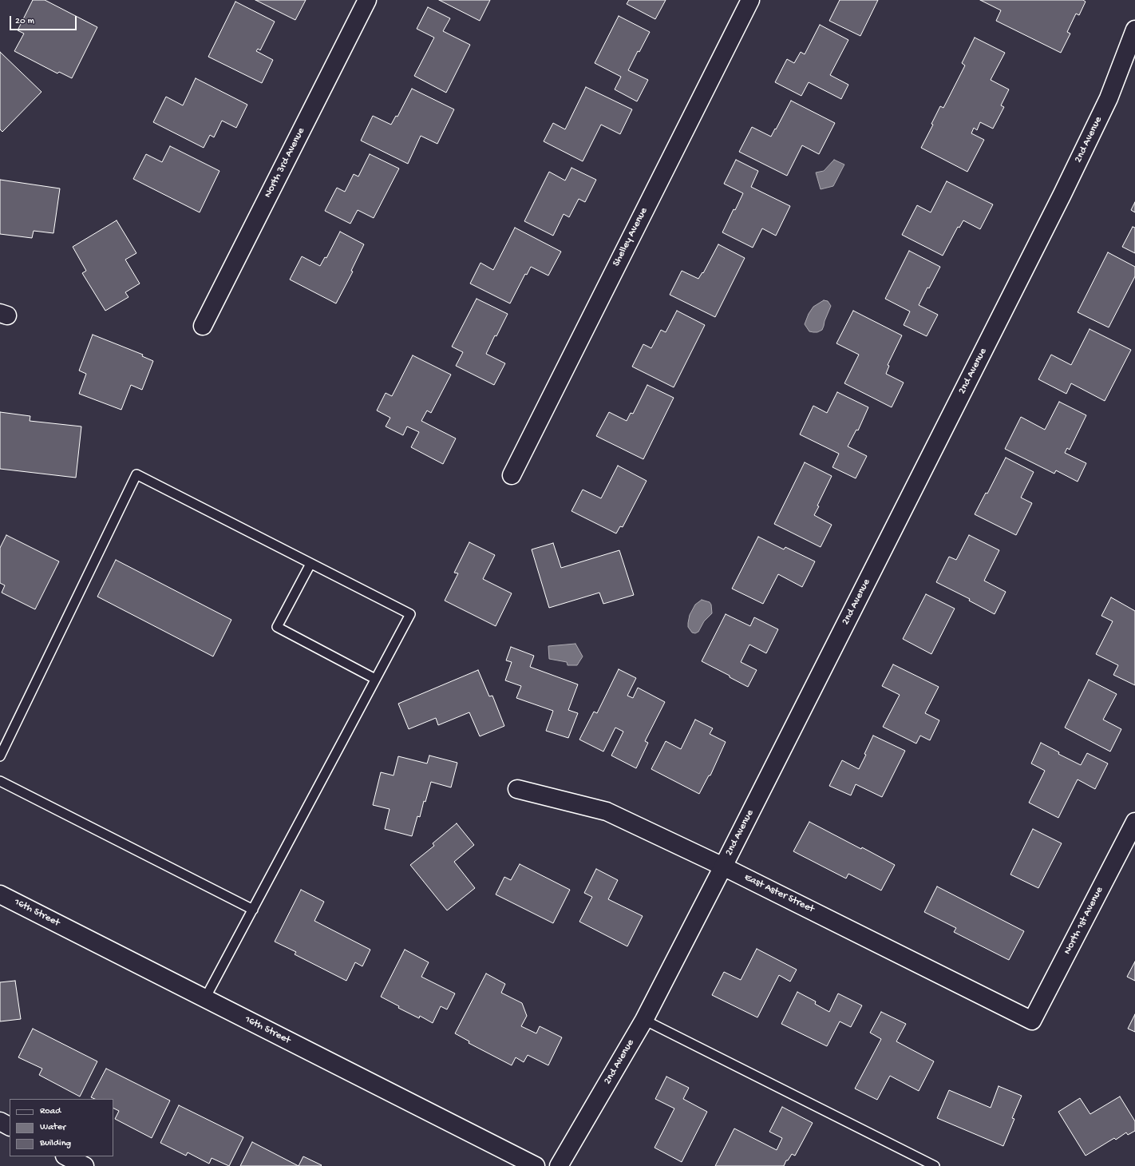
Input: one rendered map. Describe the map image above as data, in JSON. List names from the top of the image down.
{
  "streets": {
    "street": [
      "2nd Avenue",
      "North 3rd Avenue",
      "Shelley Avenue",
      "East Aster Street",
      "16th Street",
      "North 1st Avenue"
    ]
  },
  "crossings": [
    ["2nd Avenue", "East Aster Street"],
    ["East Aster Street", "North 1st Avenue"]
  ],
  "legend": ["Road", "Water", "Building"],
  "scale_bar": "20 m"
}
